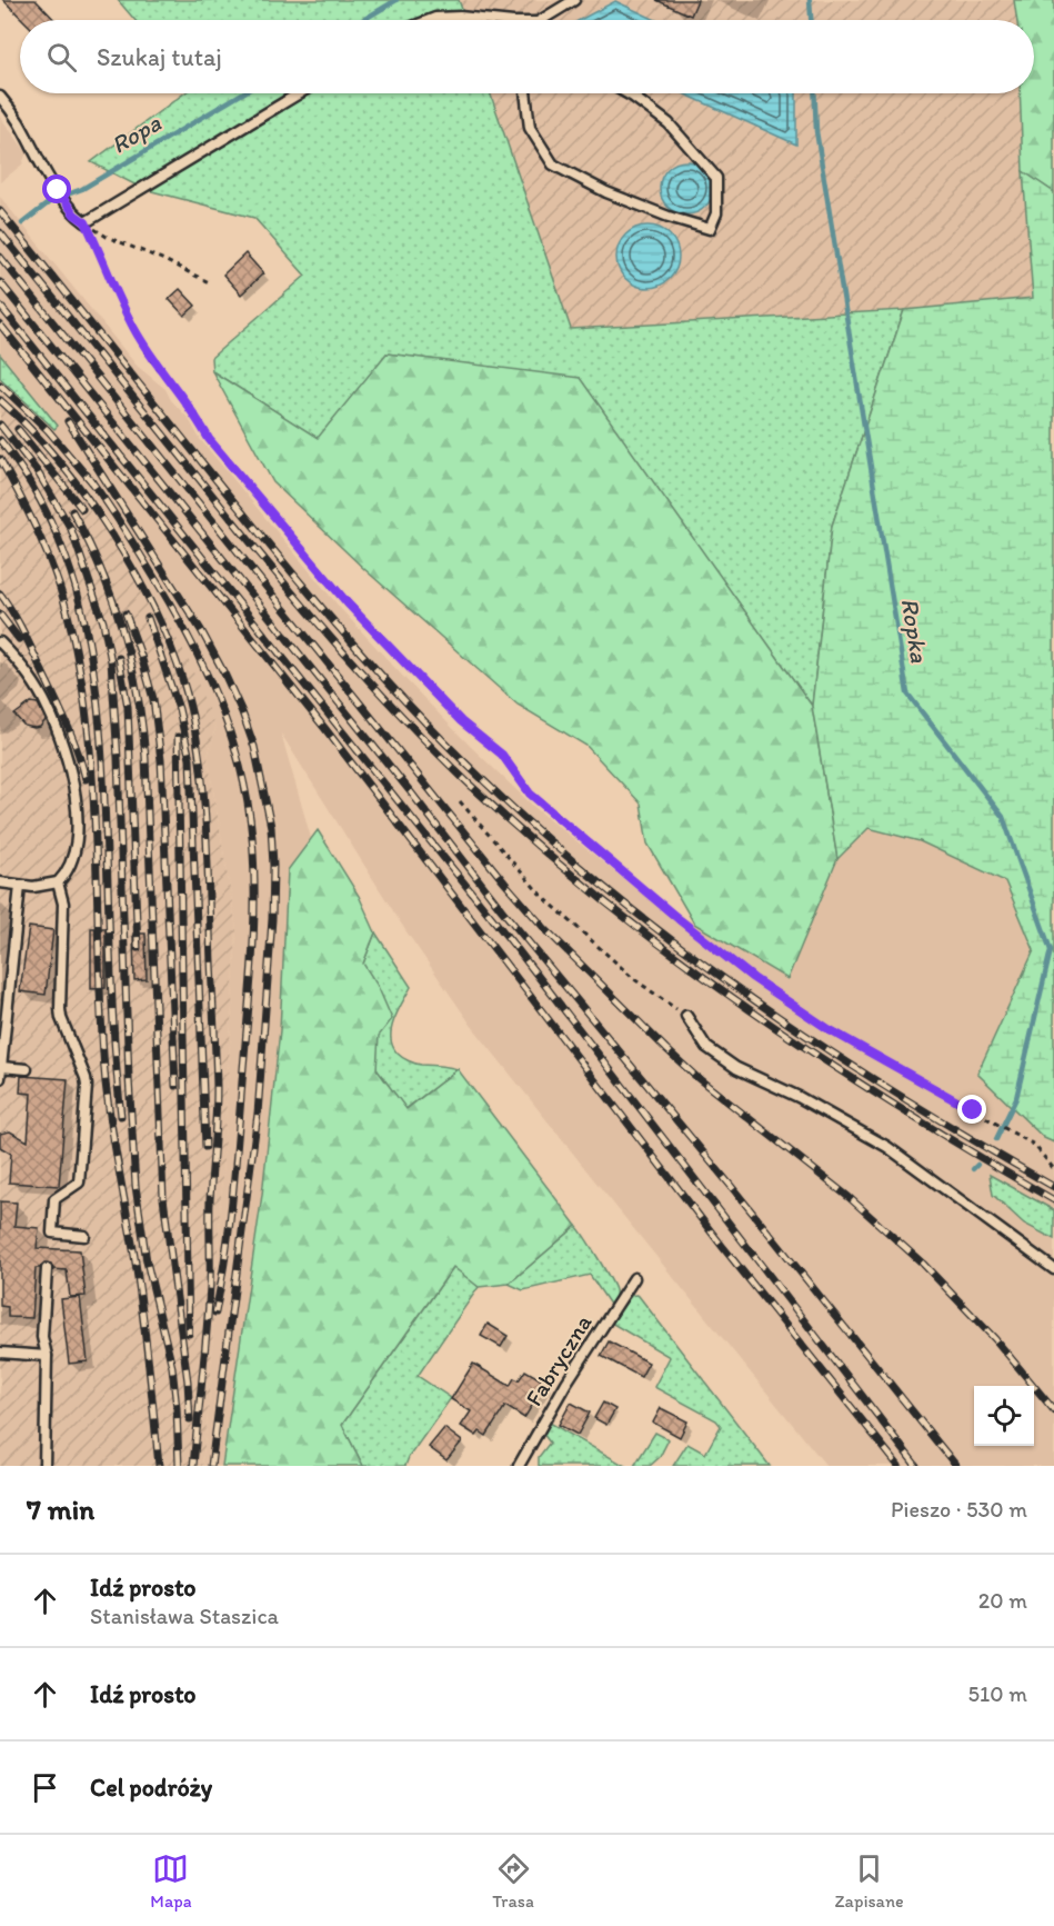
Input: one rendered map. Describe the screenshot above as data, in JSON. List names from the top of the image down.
{
  "streets": {
    "lane": ["Fabryczna"]
  },
  "water": ["Ropa", "Ropka"],
  "page": {
    "search": "Szukaj tutaj",
    "heading": ["7 min", "Pieszo · 530 m"],
    "list": [
      ["Idź prosto", "Stanisława Staszica", "20 m"],
      ["Idź prosto", "510 m"],
      "Cel podróży"
    ],
    "nav": ["Mapa", "Trasa", "Zapisane"]
  }
}
